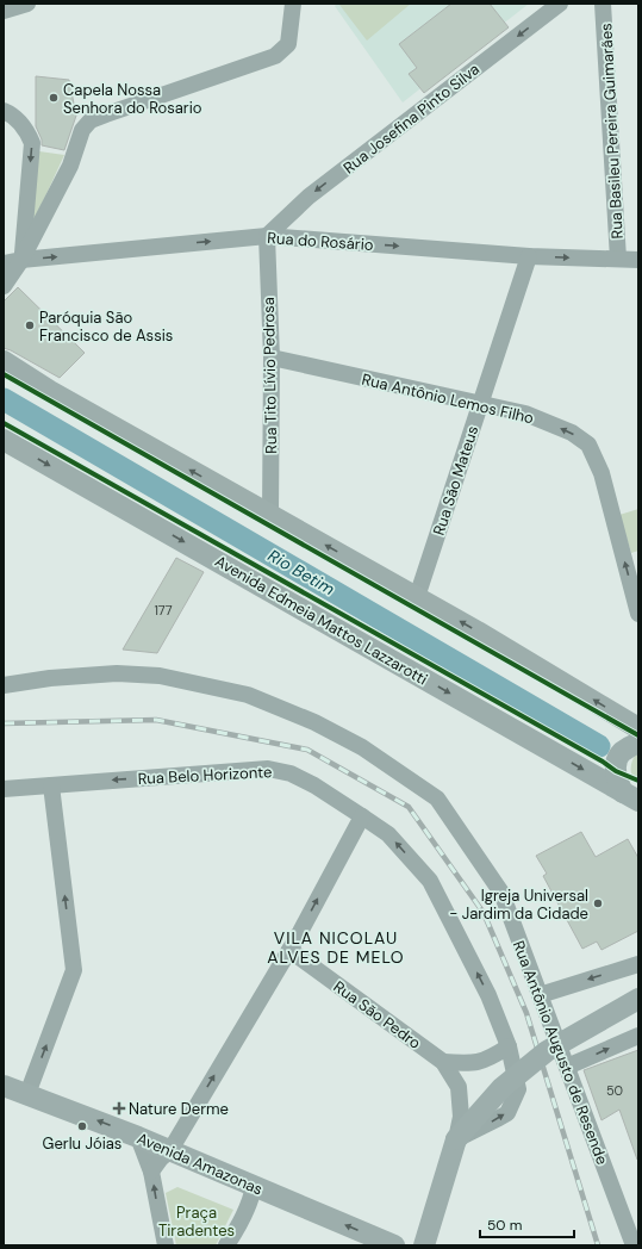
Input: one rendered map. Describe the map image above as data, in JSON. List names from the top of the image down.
{
  "streets": {
    "main road": ["Avenida Edmeia Mattos Lazzarotti", "Avenida Amazonas"],
    "street": [
      "Rua Josefina Pinto Silva",
      "Rua Basileu Pereira Guimarães",
      "Rua do Rosário",
      "Rua Tito Lívio Pedrosa",
      "Rua Antônio Lemos Filho",
      "Rua São Mateus",
      "Rua Belo Horizonte",
      "Rua São Pedro",
      "Rua Antônio Augusto de Resende"
    ]
  },
  "crossings": [
    ["Rua Josefina Pinto Silva", "Rua do Rosário"],
    ["Rua Josefina Pinto Silva", "Rua Tito Lívio Pedrosa"],
    ["Rua Basileu Pereira Guimarães", "Rua do Rosário"],
    ["Rua do Rosário", "Rua Tito Lívio Pedrosa"],
    ["Rua do Rosário", "Rua São Mateus"],
    ["Rua Tito Lívio Pedrosa", "Rua Antônio Lemos Filho"],
    ["Rua Antônio Lemos Filho", "Rua São Mateus"],
    ["Rua Belo Horizonte", "Rua São Pedro"]
  ],
  "one_way": [
    "Rua Josefina Pinto Silva",
    "Rua do Rosário",
    "Rua Antônio Lemos Filho",
    "Avenida Amazonas"
  ],
  "districts": ["VILA NICOLAU ALVES DE MELO"],
  "water": ["Rio Betim"],
  "parks": ["Praça Tiradentes"],
  "places": {
    "other": [
      "Capela Nossa Senhora do Rosario",
      "Paróquia São Francisco de Assis",
      "Igreja Universal - Jardim da Cidade",
      "Gerlu Jóias"
    ],
    "health": ["Nature Derme"]
  },
  "house_numbers": ["177", "50"],
  "scale_bar": "50 m"
}
